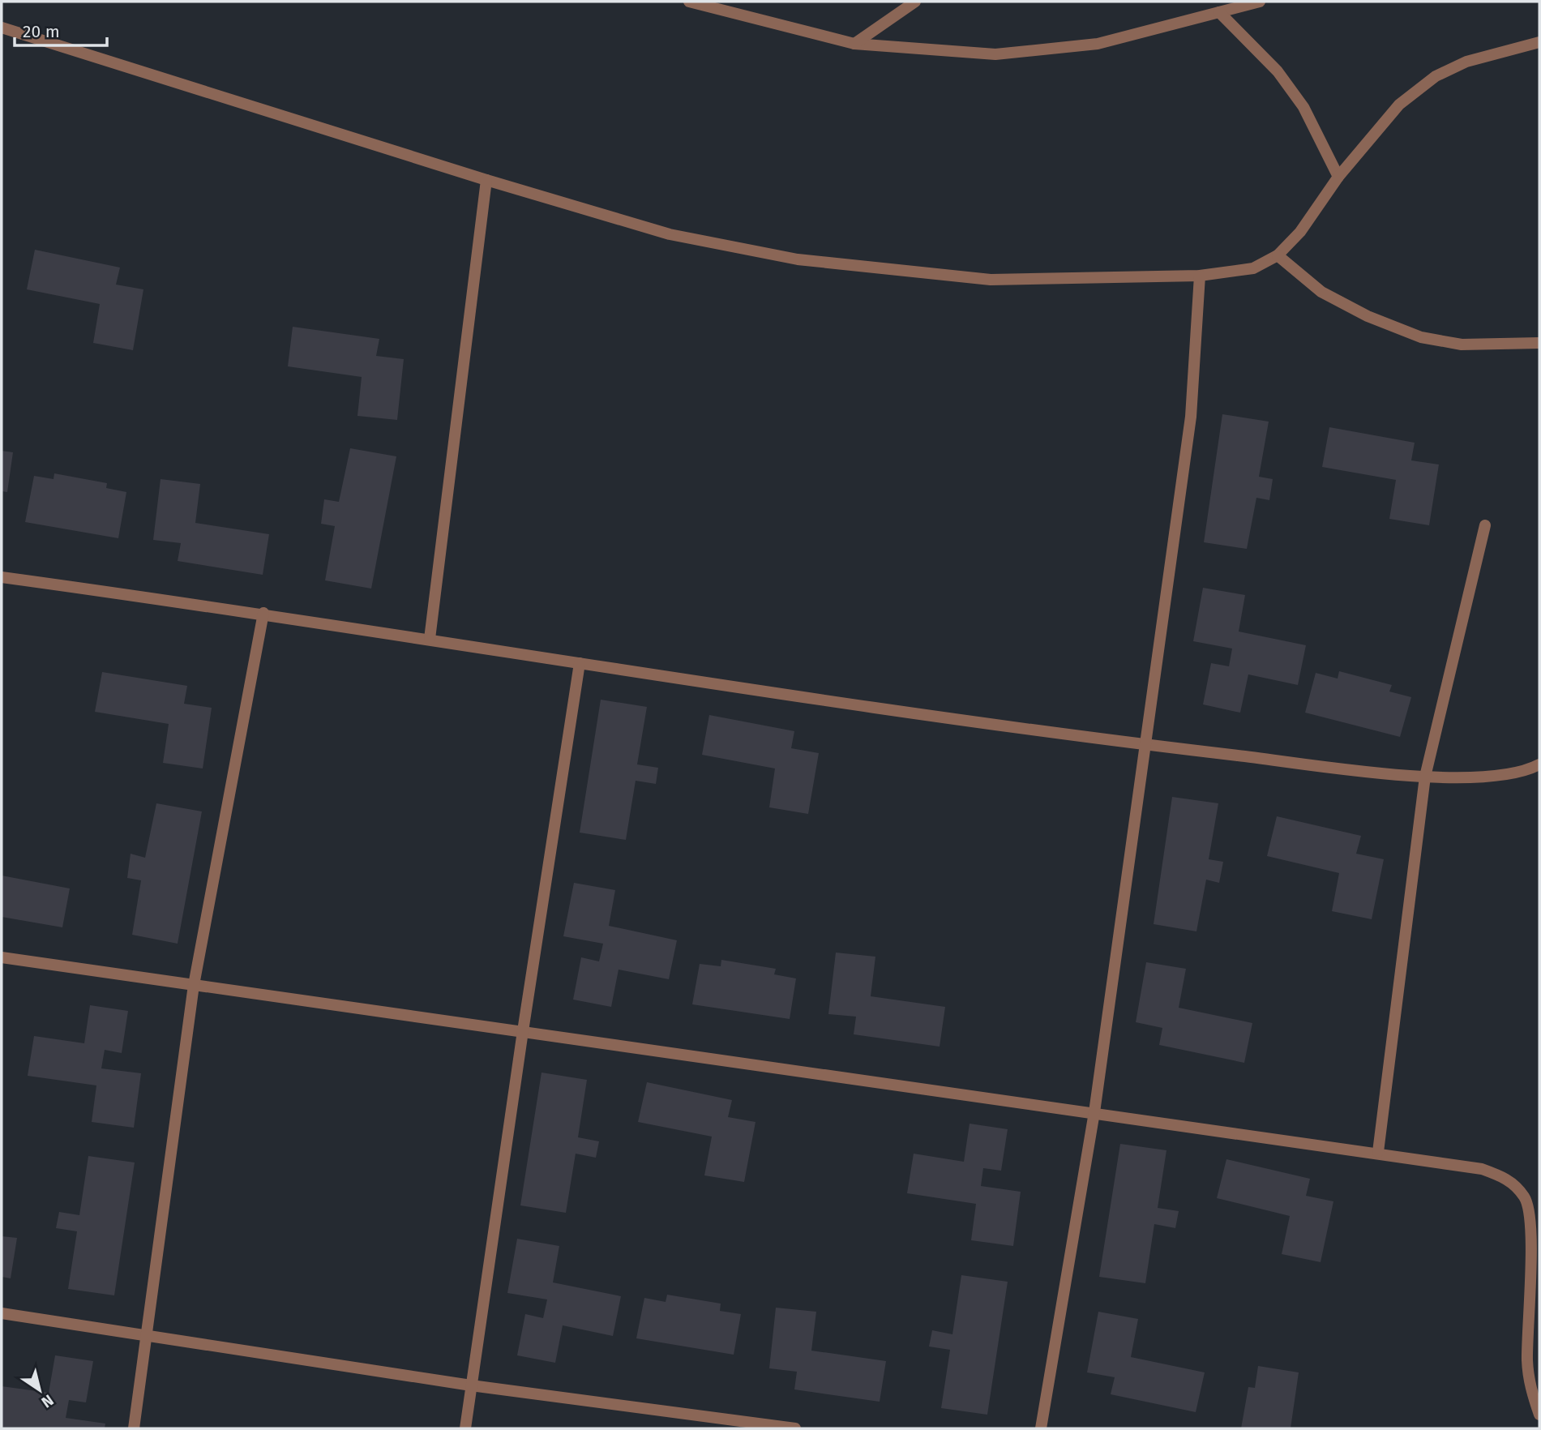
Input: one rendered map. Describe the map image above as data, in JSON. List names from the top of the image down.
{
  "scale_bar": "20 m",
  "north": "bottom right"
}
